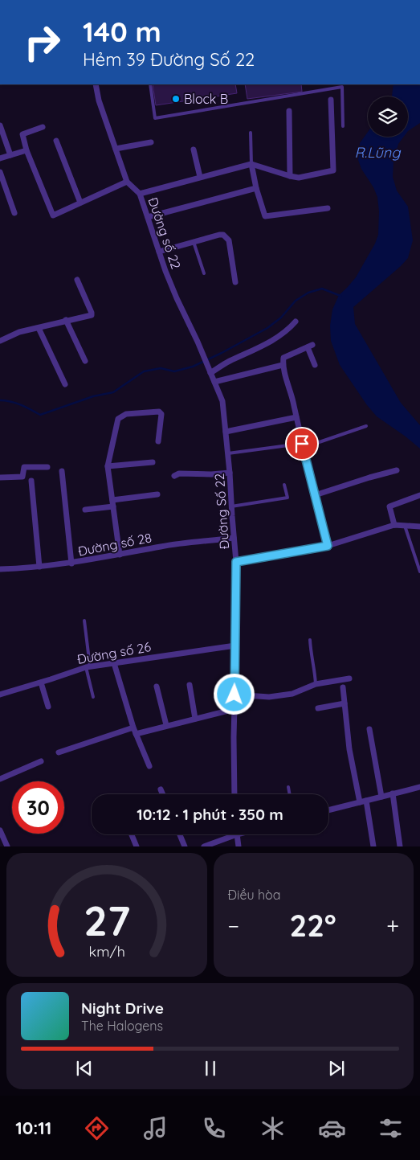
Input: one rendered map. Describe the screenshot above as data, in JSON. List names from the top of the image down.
{
  "streets": {
    "street": [
      "Đường số 22",
      "Đường Số 22",
      "Đường số 28",
      "Đường số 26"
    ]
  },
  "crossings": [
    ["Đường số 22", "Đường Số 22"],
    ["Đường Số 22", "Đường số 28"],
    ["Đường Số 22", "Đường số 26"]
  ],
  "water": ["R.Lũng"],
  "places": ["Block B"],
  "page": {
    "turn": ["140 m", "Hẻm 39 Đường Số 22"],
    "limit": "30",
    "trip": "10:12 · 1 phút · 350 m",
    "tile": "Điều hòa",
    "heat": ["−", "22°", "+"],
    "song": ["Night Drive", "The Halogens"],
    "tabs": "10:11",
    "gauge": ["27", "km/h"]
  }
}
